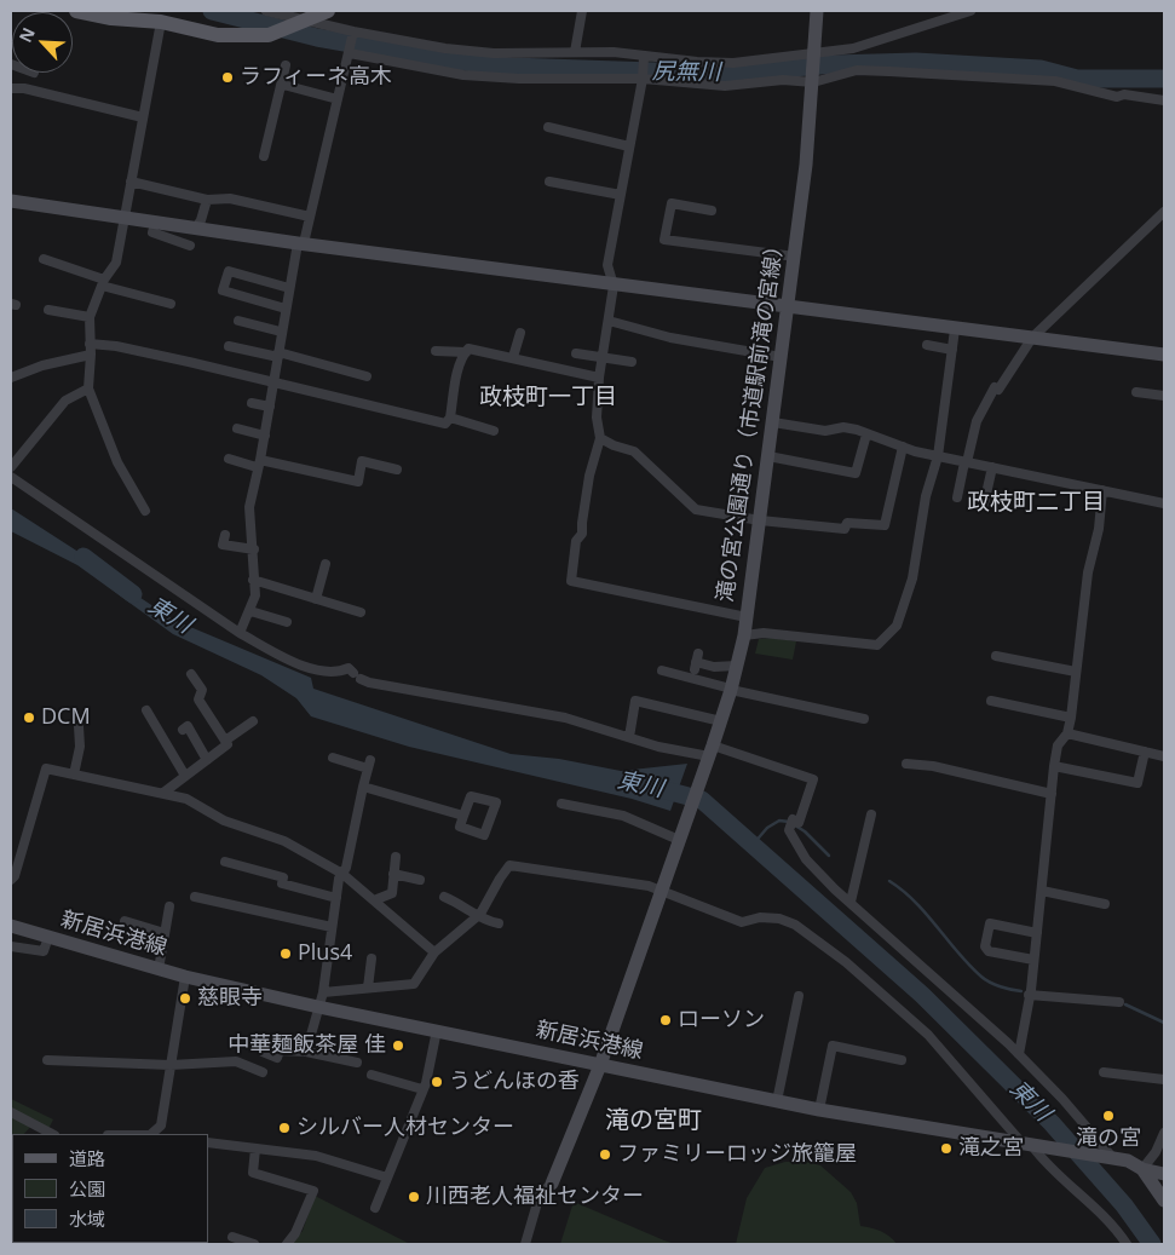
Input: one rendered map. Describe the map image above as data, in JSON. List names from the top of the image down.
{
  "streets": {
    "street": ["滝の宮公園通り（市道駅前滝の宮線）", "新居浜港線"]
  },
  "districts": ["政枝町一丁目", "政枝町二丁目", "滝の宮町"],
  "water": ["尻無川", "東川"],
  "places": [
    "ラフィーネ高木",
    "DCM",
    "Plus4",
    "慈眼寺",
    "ローソン",
    "中華麺飯茶屋 佳",
    "うどんほの香",
    "滝の宮",
    "シルバー人材センター",
    "滝之宮",
    "ファミリーロッジ旅籠屋",
    "川西老人福祉センター"
  ],
  "legend": ["道路", "公園", "水域"],
  "north": "top left"
}
